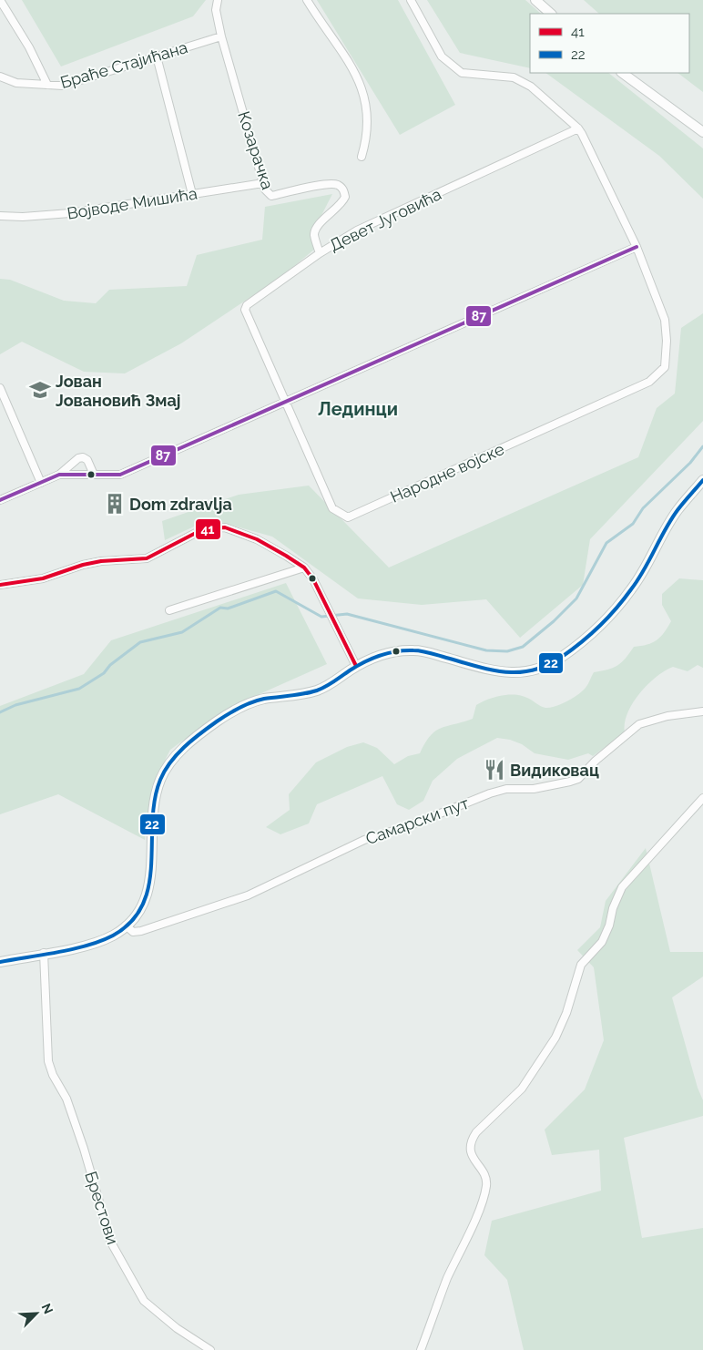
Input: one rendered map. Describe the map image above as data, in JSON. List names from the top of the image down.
{
  "streets": {
    "street": [
      "Браће Стајићана",
      "Козарачка",
      "Војводе Мишића",
      "Девет Југовића",
      "Народне војске",
      "Самарски пут",
      "Брестови"
    ]
  },
  "crossings": [
    ["Браће Стајићана", "Козарачка"],
    ["Козарачка", "Војводе Мишића"],
    ["Козарачка", "Девет Југовића"],
    ["Девет Југовића", "Народне војске"]
  ],
  "districts": ["Лединци"],
  "places": {
    "school or university": ["Јован Јовановић Змај"],
    "building": ["Dom zdravlja"],
    "restaurant": ["Видиковац"]
  },
  "lines": ["transit line 87", "transit line 22", "transit line 41"],
  "legend": ["41", "22"],
  "north": "top right"
}
